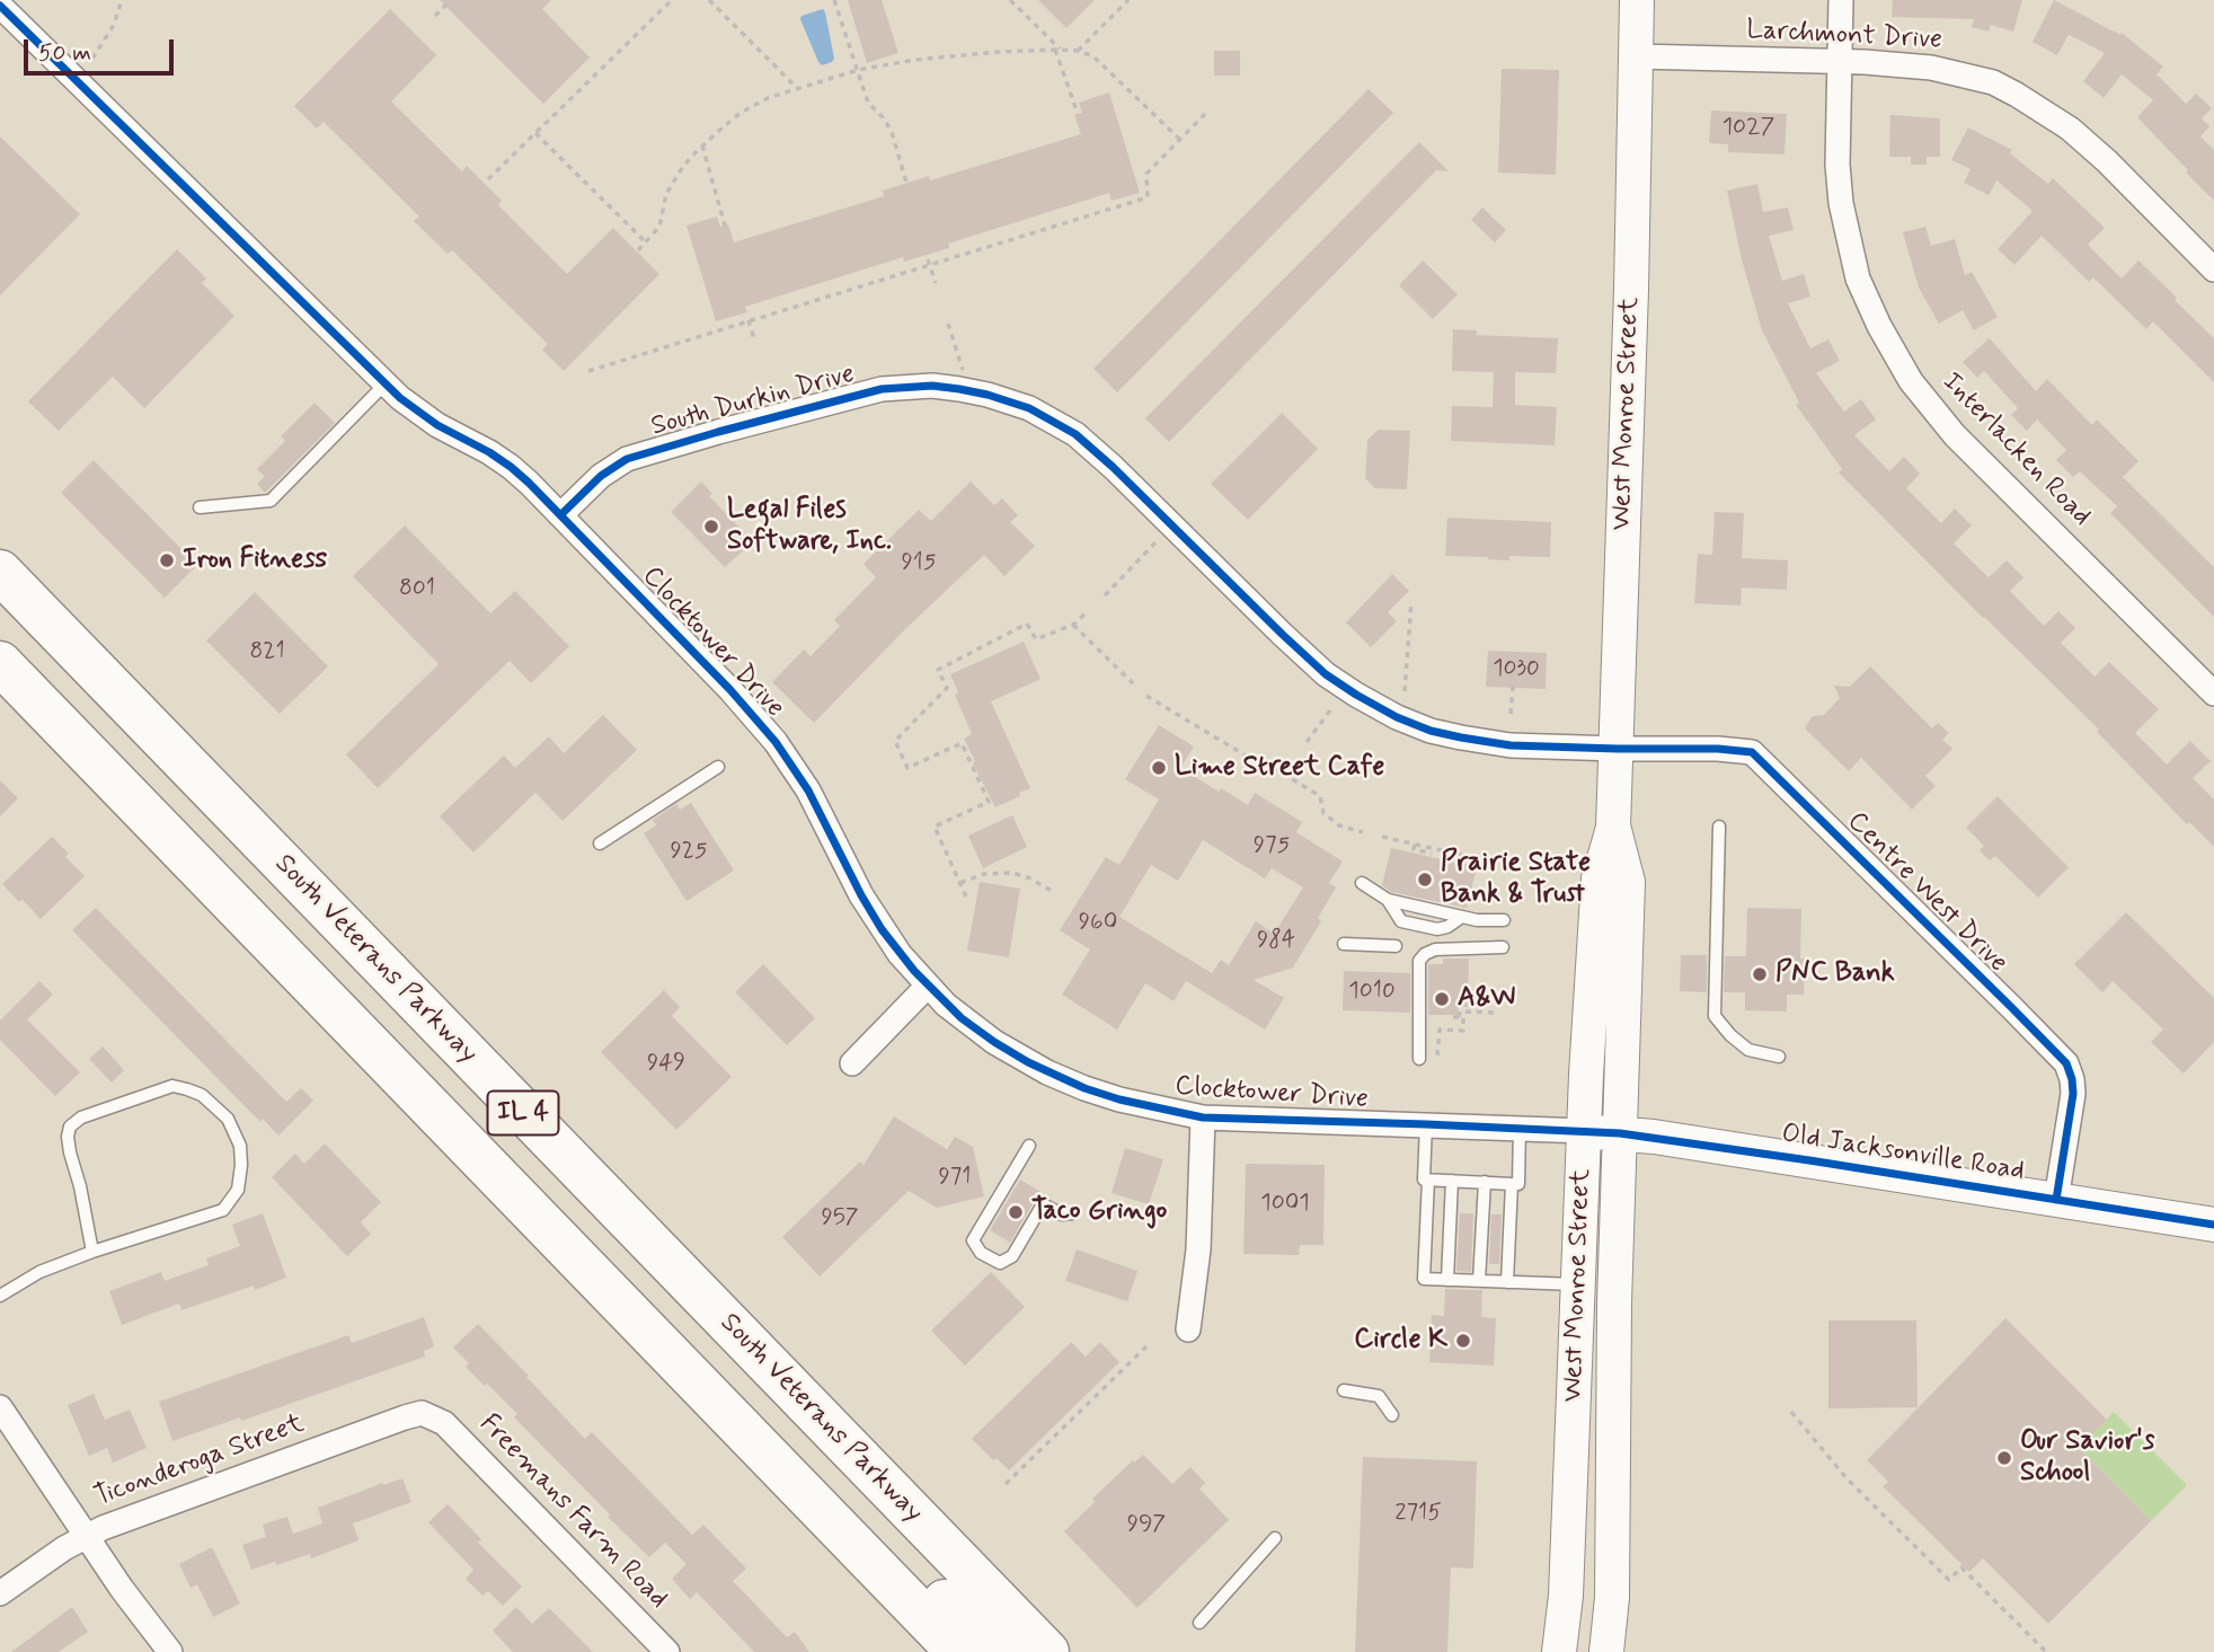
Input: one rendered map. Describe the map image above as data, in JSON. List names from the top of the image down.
{
  "streets": {
    "highway": ["South Veterans Parkway", "IL 4"],
    "street": [
      "Larchmont Drive",
      "South Durkin Drive",
      "West Monroe Street",
      "Interlacken Road",
      "Clocktower Drive",
      "Centre West Drive",
      "Old Jacksonville Road",
      "Ticonderoga Street",
      "Freemans Farm Road"
    ]
  },
  "crossings": [
    ["Larchmont Drive", "West Monroe Street"],
    ["Larchmont Drive", "Interlacken Road"],
    ["South Durkin Drive", "West Monroe Street"],
    ["South Durkin Drive", "Clocktower Drive"],
    ["South Durkin Drive", "Centre West Drive"],
    ["West Monroe Street", "Clocktower Drive"],
    ["West Monroe Street", "Centre West Drive"],
    ["West Monroe Street", "Old Jacksonville Road"],
    ["Clocktower Drive", "Old Jacksonville Road"],
    ["Centre West Drive", "Old Jacksonville Road"],
    ["Ticonderoga Street", "Freemans Farm Road"]
  ],
  "places": [
    "Legal Files Software, Inc.",
    "Iron Fitness",
    "Lime Street Cafe",
    "Prairie State Bank & Trust",
    "PNC Bank",
    "A&W",
    "Taco Gringo",
    "Circle K",
    "Our Savior's School"
  ],
  "house_numbers": [
    "1027",
    "915",
    "801",
    "821",
    "1030",
    "975",
    "925",
    "960",
    "984",
    "1010",
    "949",
    "971",
    "1001",
    "957",
    "2715",
    "997"
  ],
  "scale_bar": "50 m"
}
